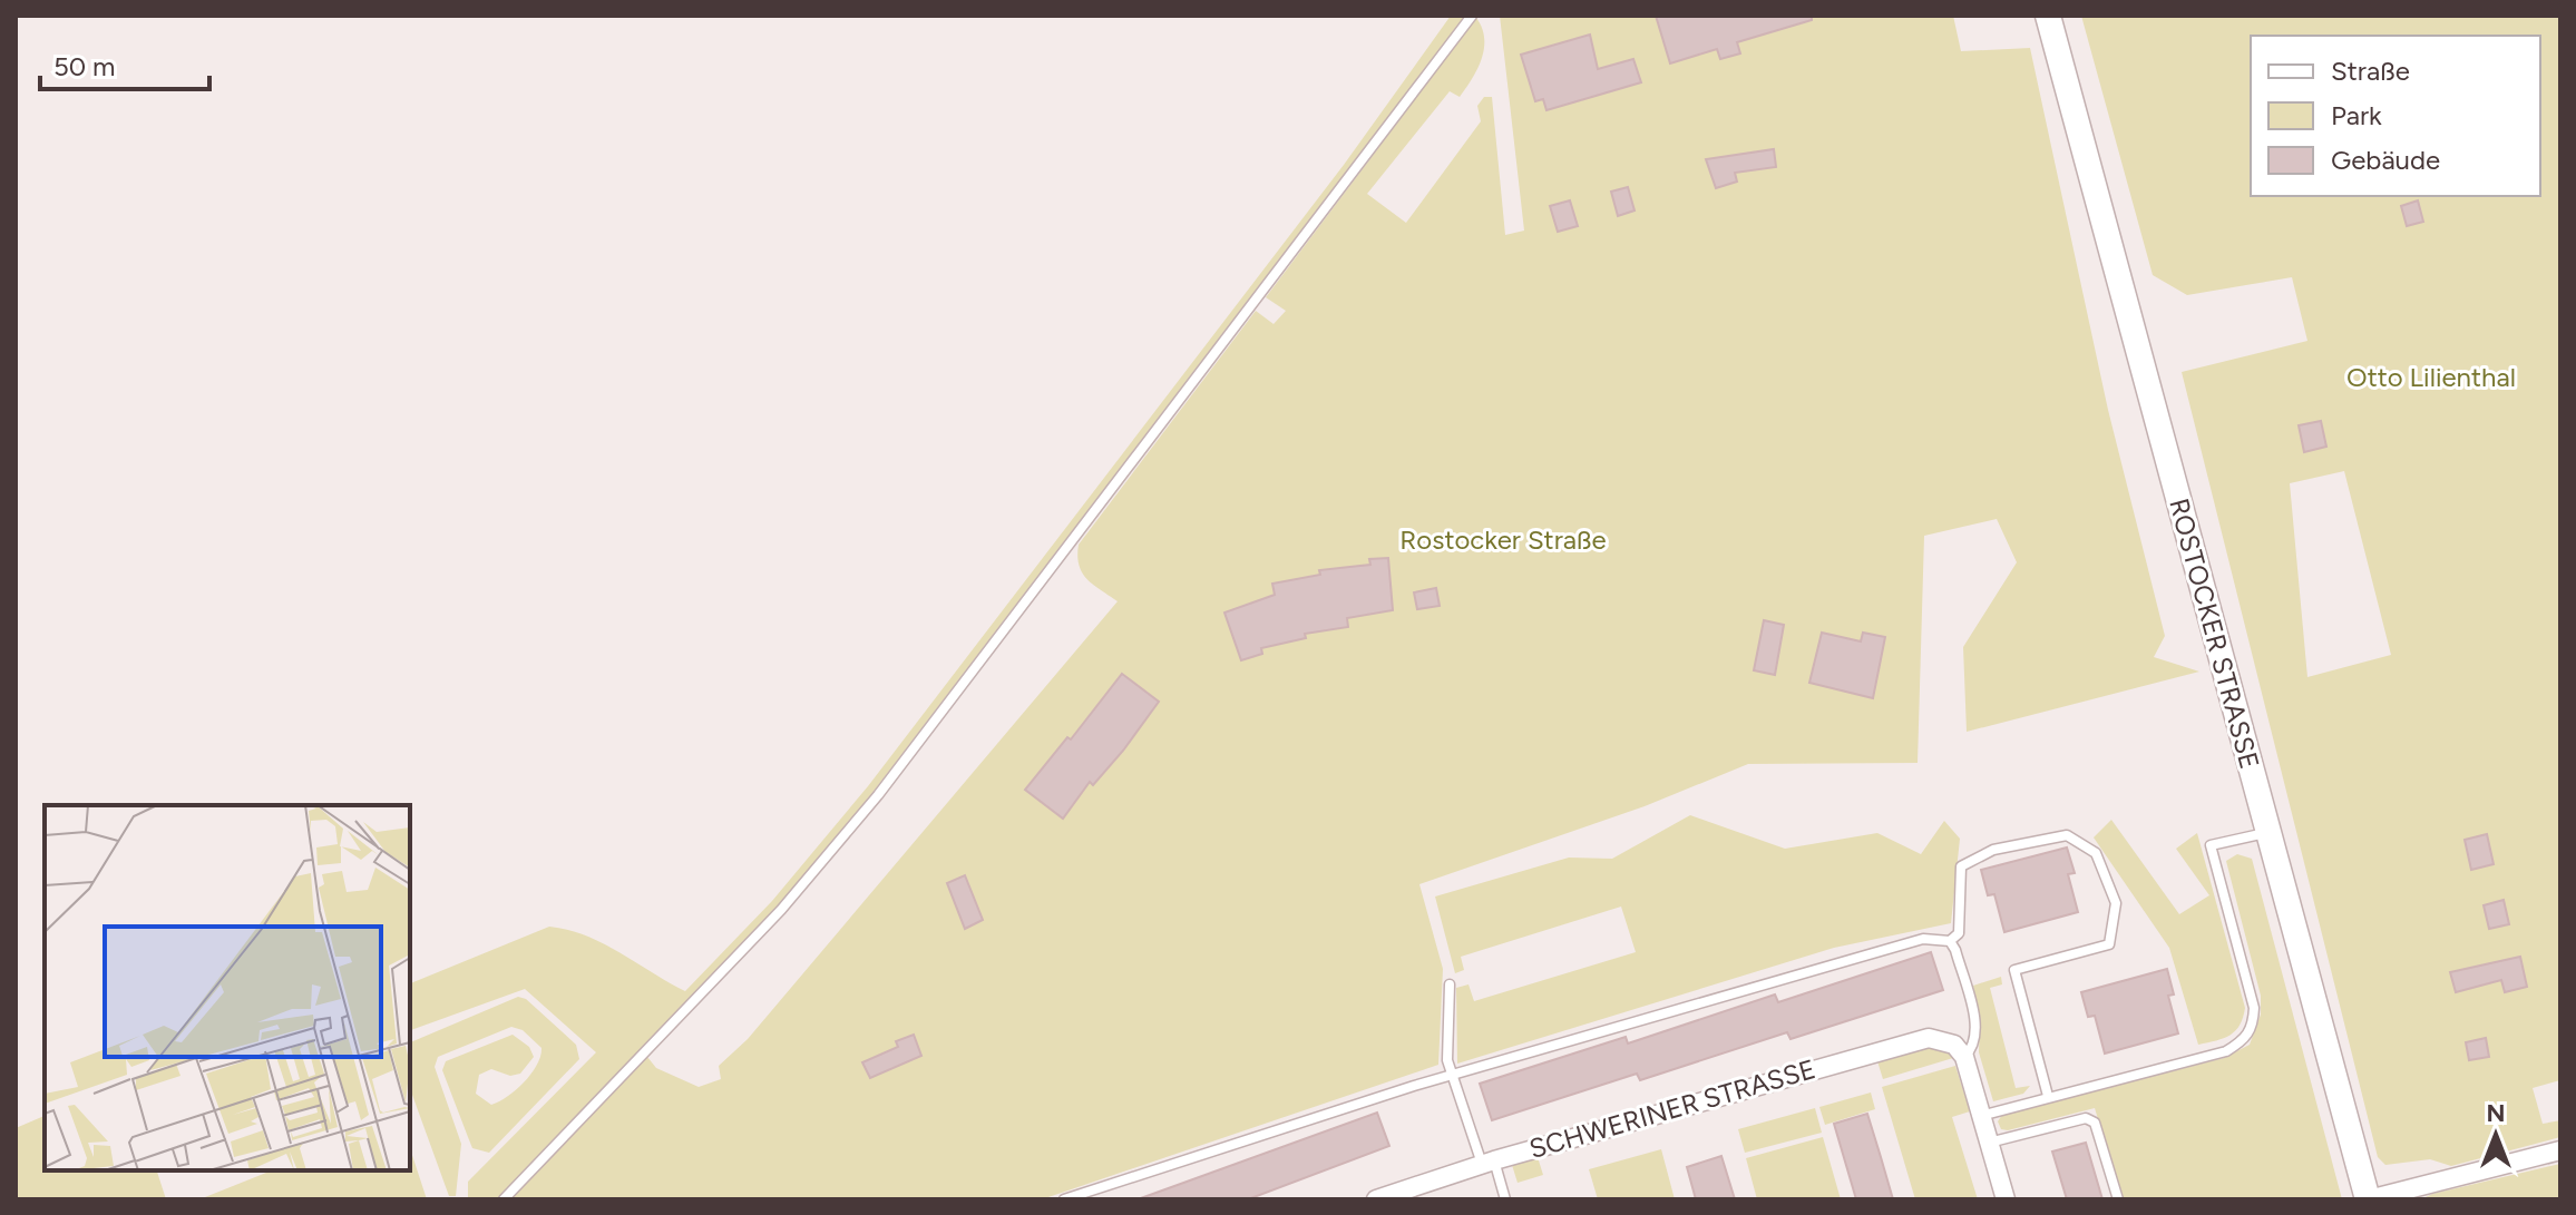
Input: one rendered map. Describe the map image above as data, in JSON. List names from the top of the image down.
{
  "streets": {
    "street": ["ROSTOCKER STRASSE", "SCHWERINER STRASSE"]
  },
  "parks": ["Otto Lilienthal", "Rostocker Straße"],
  "legend": ["Straße", "Park", "Gebäude"],
  "scale_bar": "50 m",
  "north": "top"
}
